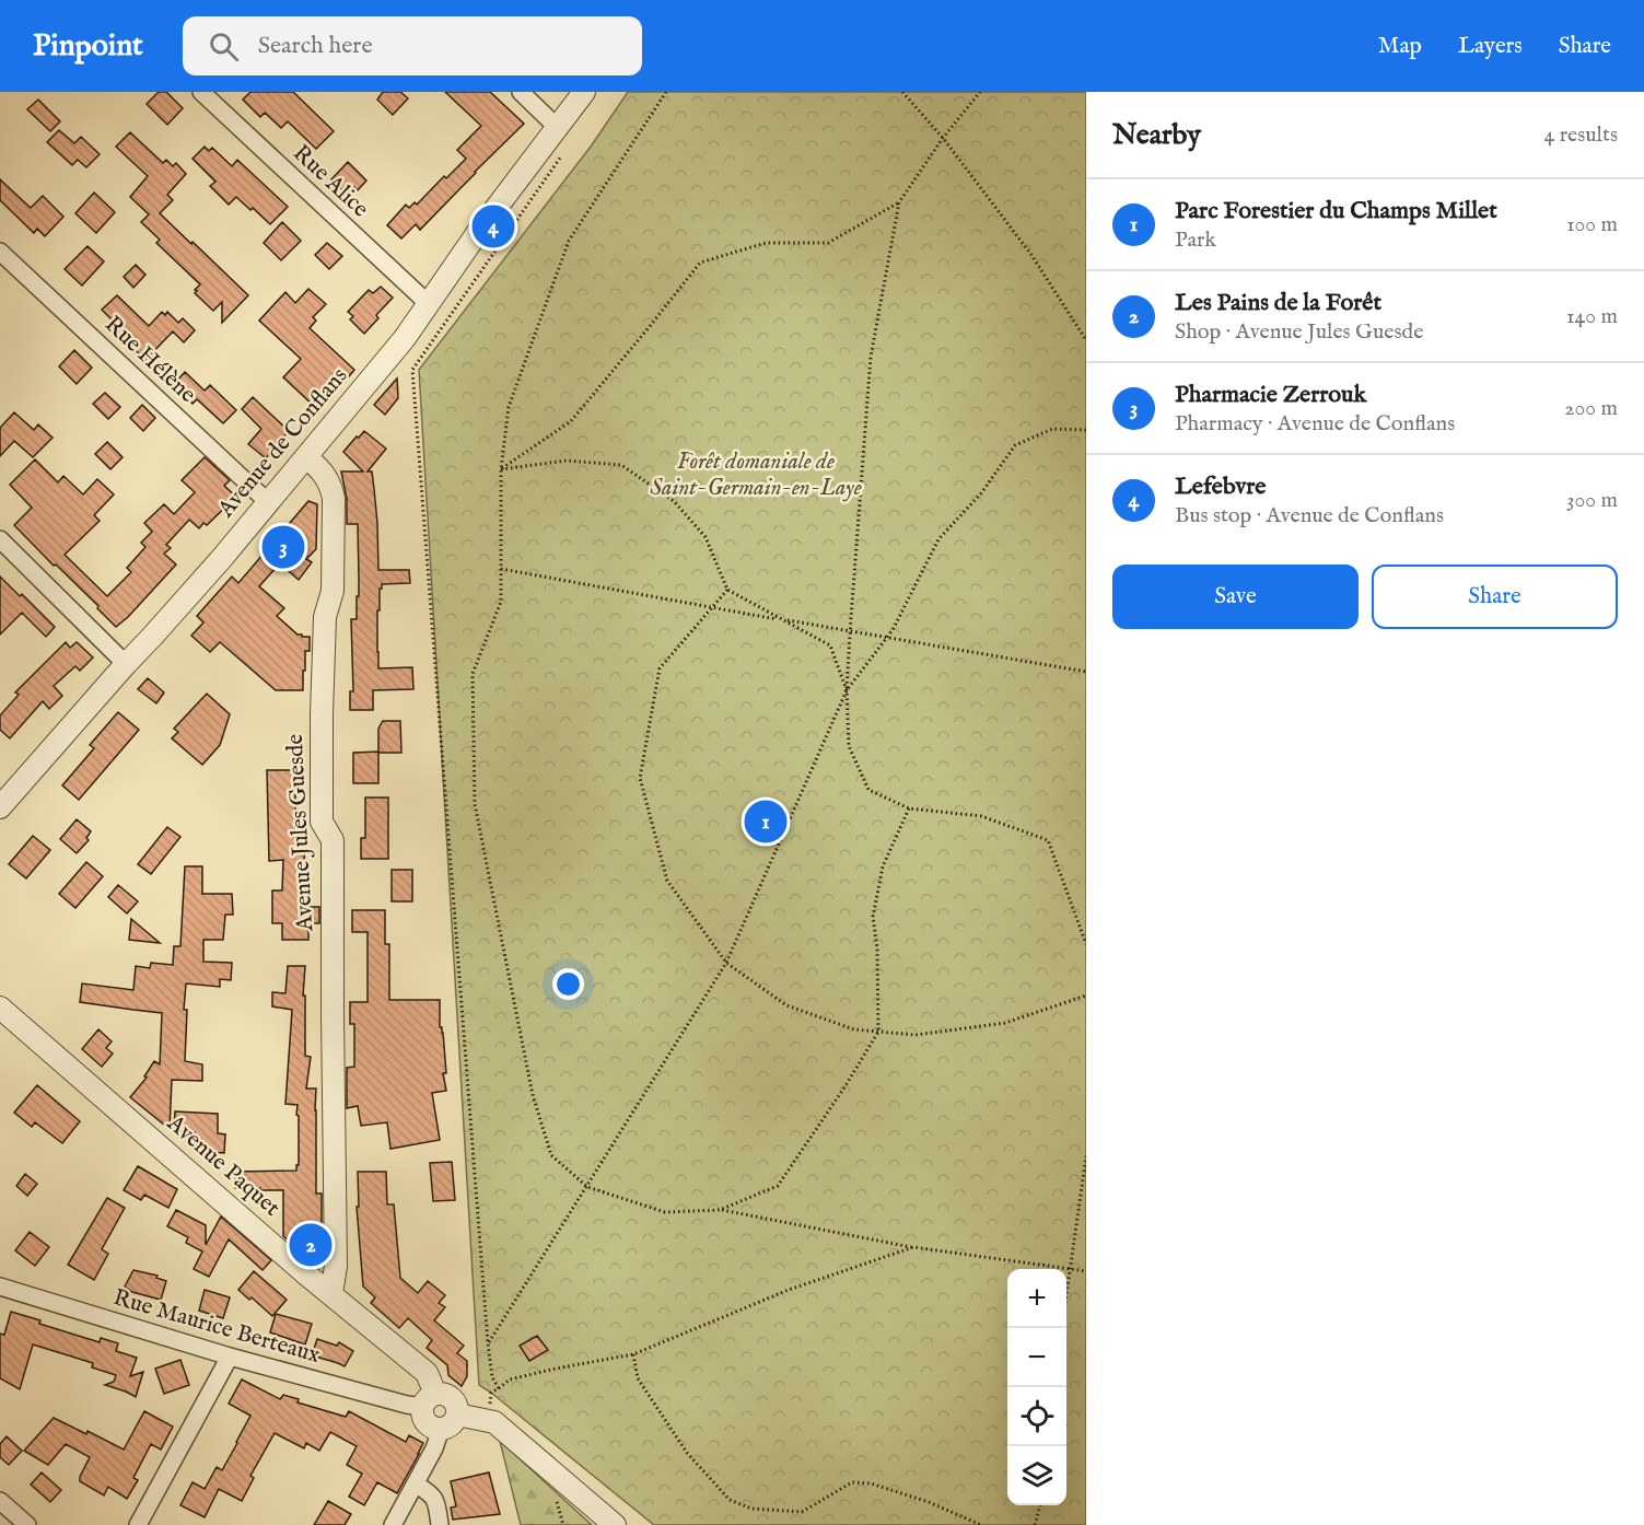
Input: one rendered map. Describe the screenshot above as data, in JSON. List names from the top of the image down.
{
  "streets": {
    "street": [
      "Rue Alice",
      "Rue Hélène",
      "Avenue de Conflans",
      "Avenue Jules Guesde",
      "Avenue Paquet",
      "Rue Maurice Berteaux"
    ]
  },
  "crossings": [
    ["Rue Alice", "Avenue de Conflans"],
    ["Rue Hélène", "Avenue de Conflans"],
    ["Avenue de Conflans", "Avenue Jules Guesde"],
    ["Avenue Jules Guesde", "Avenue Paquet"],
    ["Avenue Paquet", "Rue Maurice Berteaux"]
  ],
  "parks": ["Forêt domaniale de Saint-Germain-en-Laye"],
  "page": {
    "header": "Pinpoint",
    "search": "Search here",
    "nav": ["Map", "Layers", "Share"],
    "heading": ["Nearby", "4 results"],
    "list": [
      {
        "mark": "1",
        "name": "Parc Forestier du Champs Millet",
        "note": "Park",
        "value": "100 m"
      },
      {
        "mark": "2",
        "name": "Les Pains de la Forêt",
        "note": "Shop · Avenue Jules Guesde",
        "value": "140 m"
      },
      {
        "mark": "3",
        "name": "Pharmacie Zerrouk",
        "note": "Pharmacy · Avenue de Conflans",
        "value": "200 m"
      },
      {
        "mark": "4",
        "name": "Lefebvre",
        "note": "Bus stop · Avenue de Conflans",
        "value": "300 m"
      }
    ],
    "pins": [
      "4",
      "3",
      "1",
      "2"
    ],
    "buttons": ["Save", "Share"],
    "map_buttons": ["+", "−"]
  }
}
